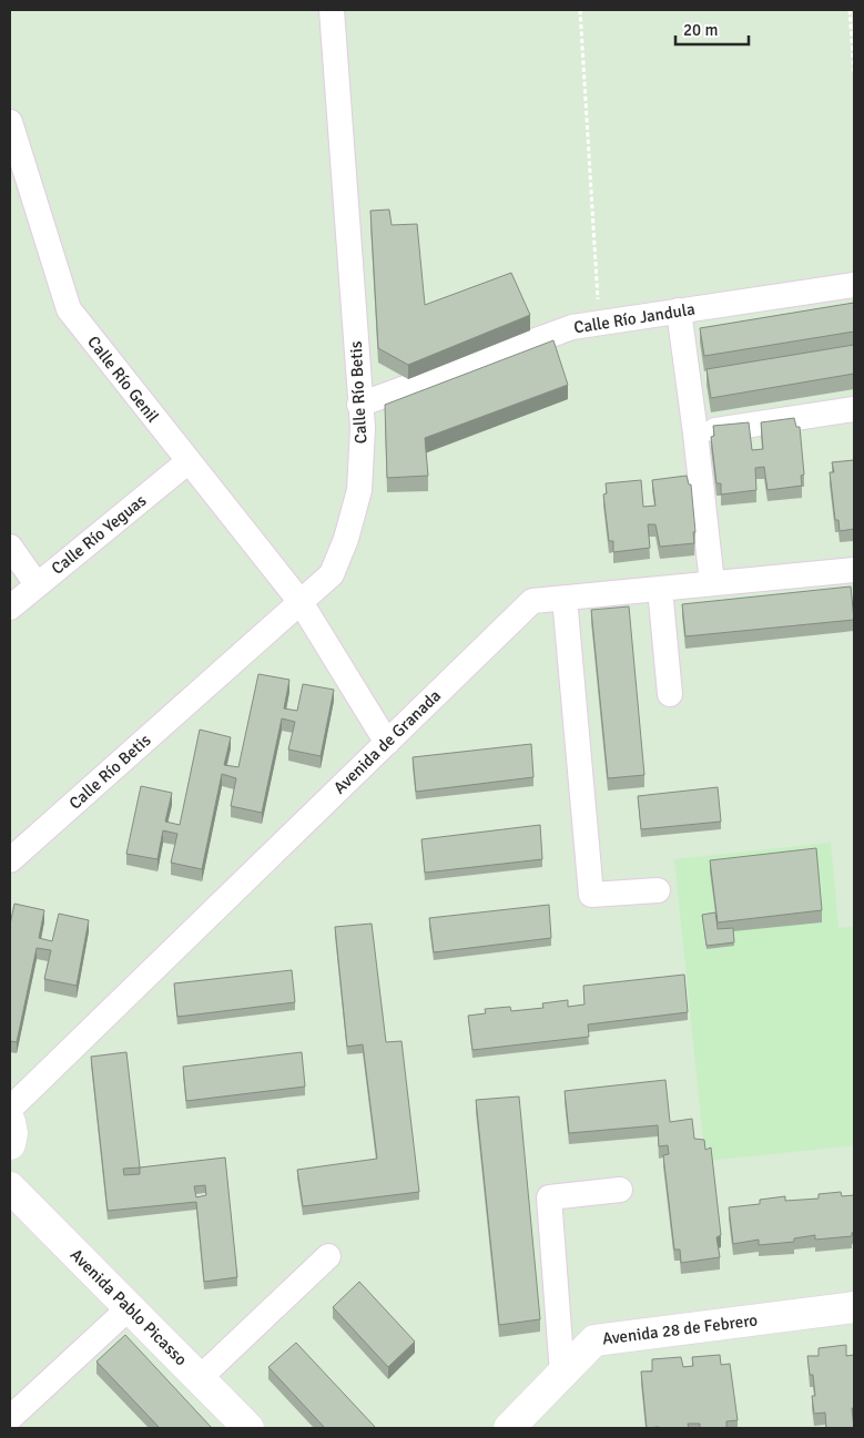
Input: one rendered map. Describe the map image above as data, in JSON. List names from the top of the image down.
{
  "streets": {
    "street": [
      "Calle Río Jandula",
      "Calle Río Genil",
      "Calle Río Betis",
      "Calle Río Yeguas",
      "Avenida de Granada",
      "Avenida Pablo Picasso",
      "Avenida 28 de Febrero"
    ]
  },
  "crossings": [
    ["Calle Río Jandula", "Calle Río Betis"],
    ["Calle Río Genil", "Calle Río Betis"],
    ["Calle Río Genil", "Calle Río Yeguas"],
    ["Calle Río Genil", "Avenida de Granada"]
  ],
  "scale_bar": "20 m"
}
